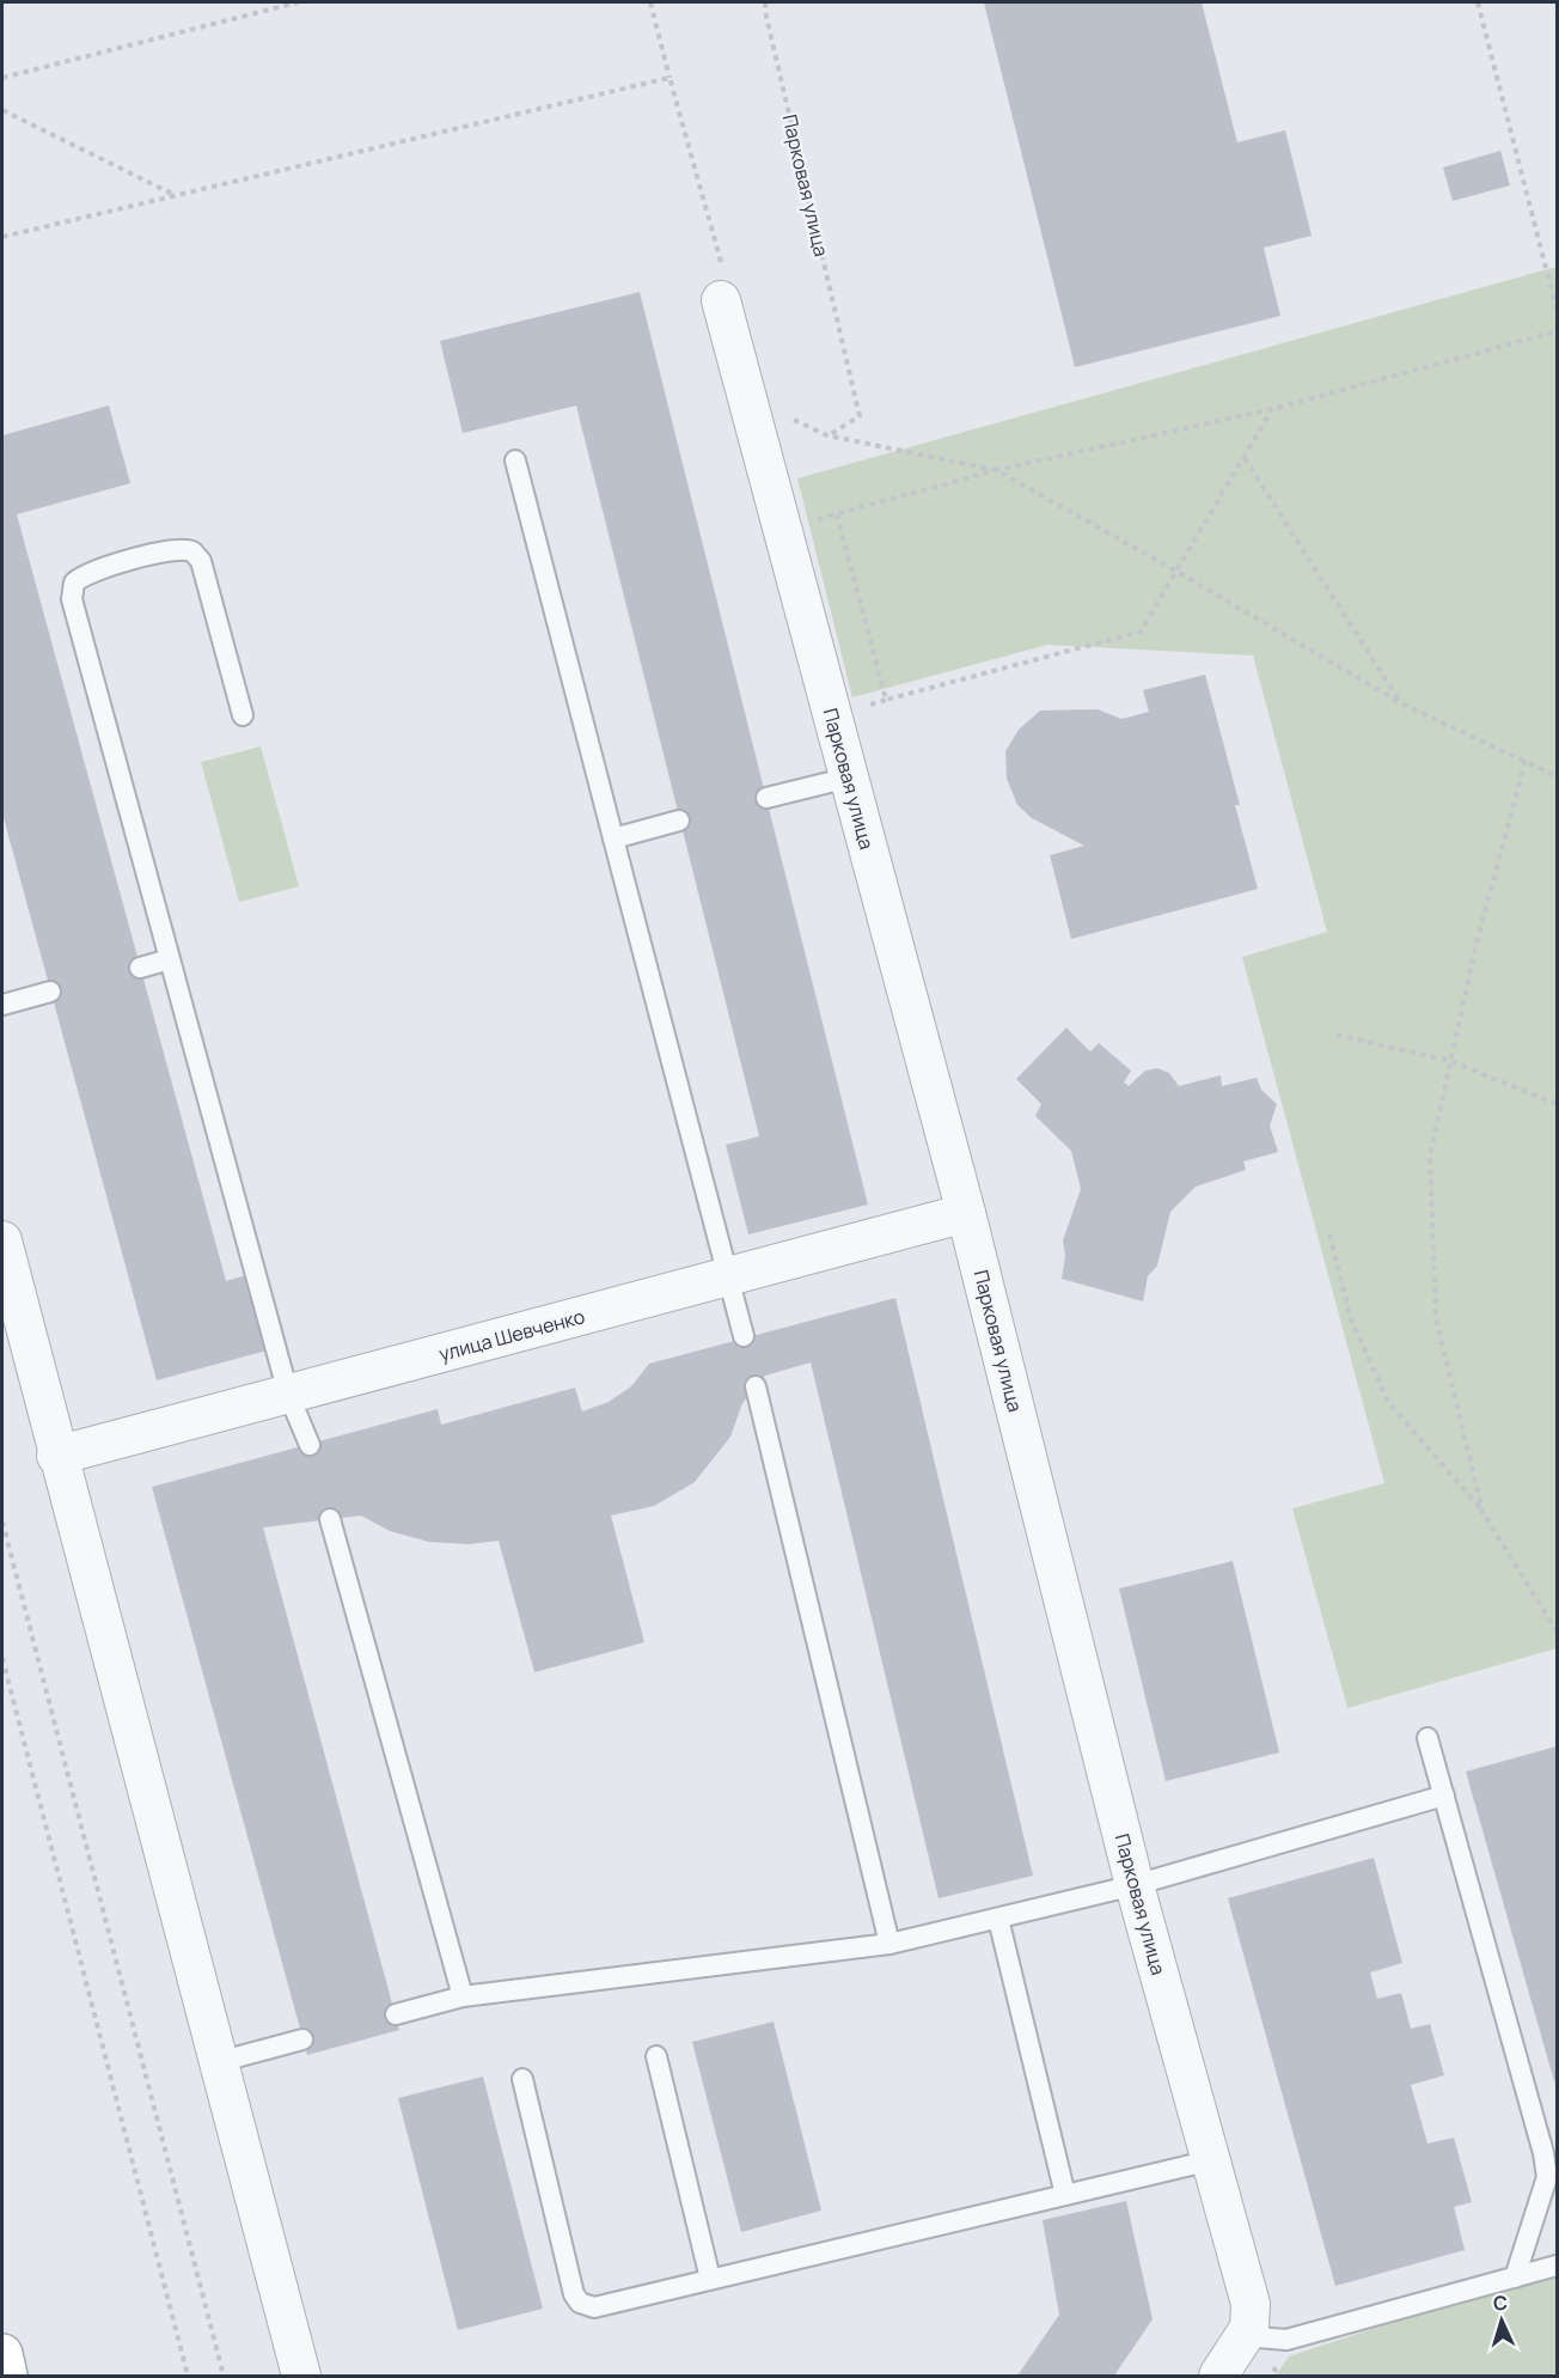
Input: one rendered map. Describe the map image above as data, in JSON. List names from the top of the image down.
{
  "streets": {
    "street": ["Парковая улица", "улица Шевченко"]
  },
  "crossings": [
    ["Парковая улица", "улица Шевченко"]
  ],
  "north": "top"
}
